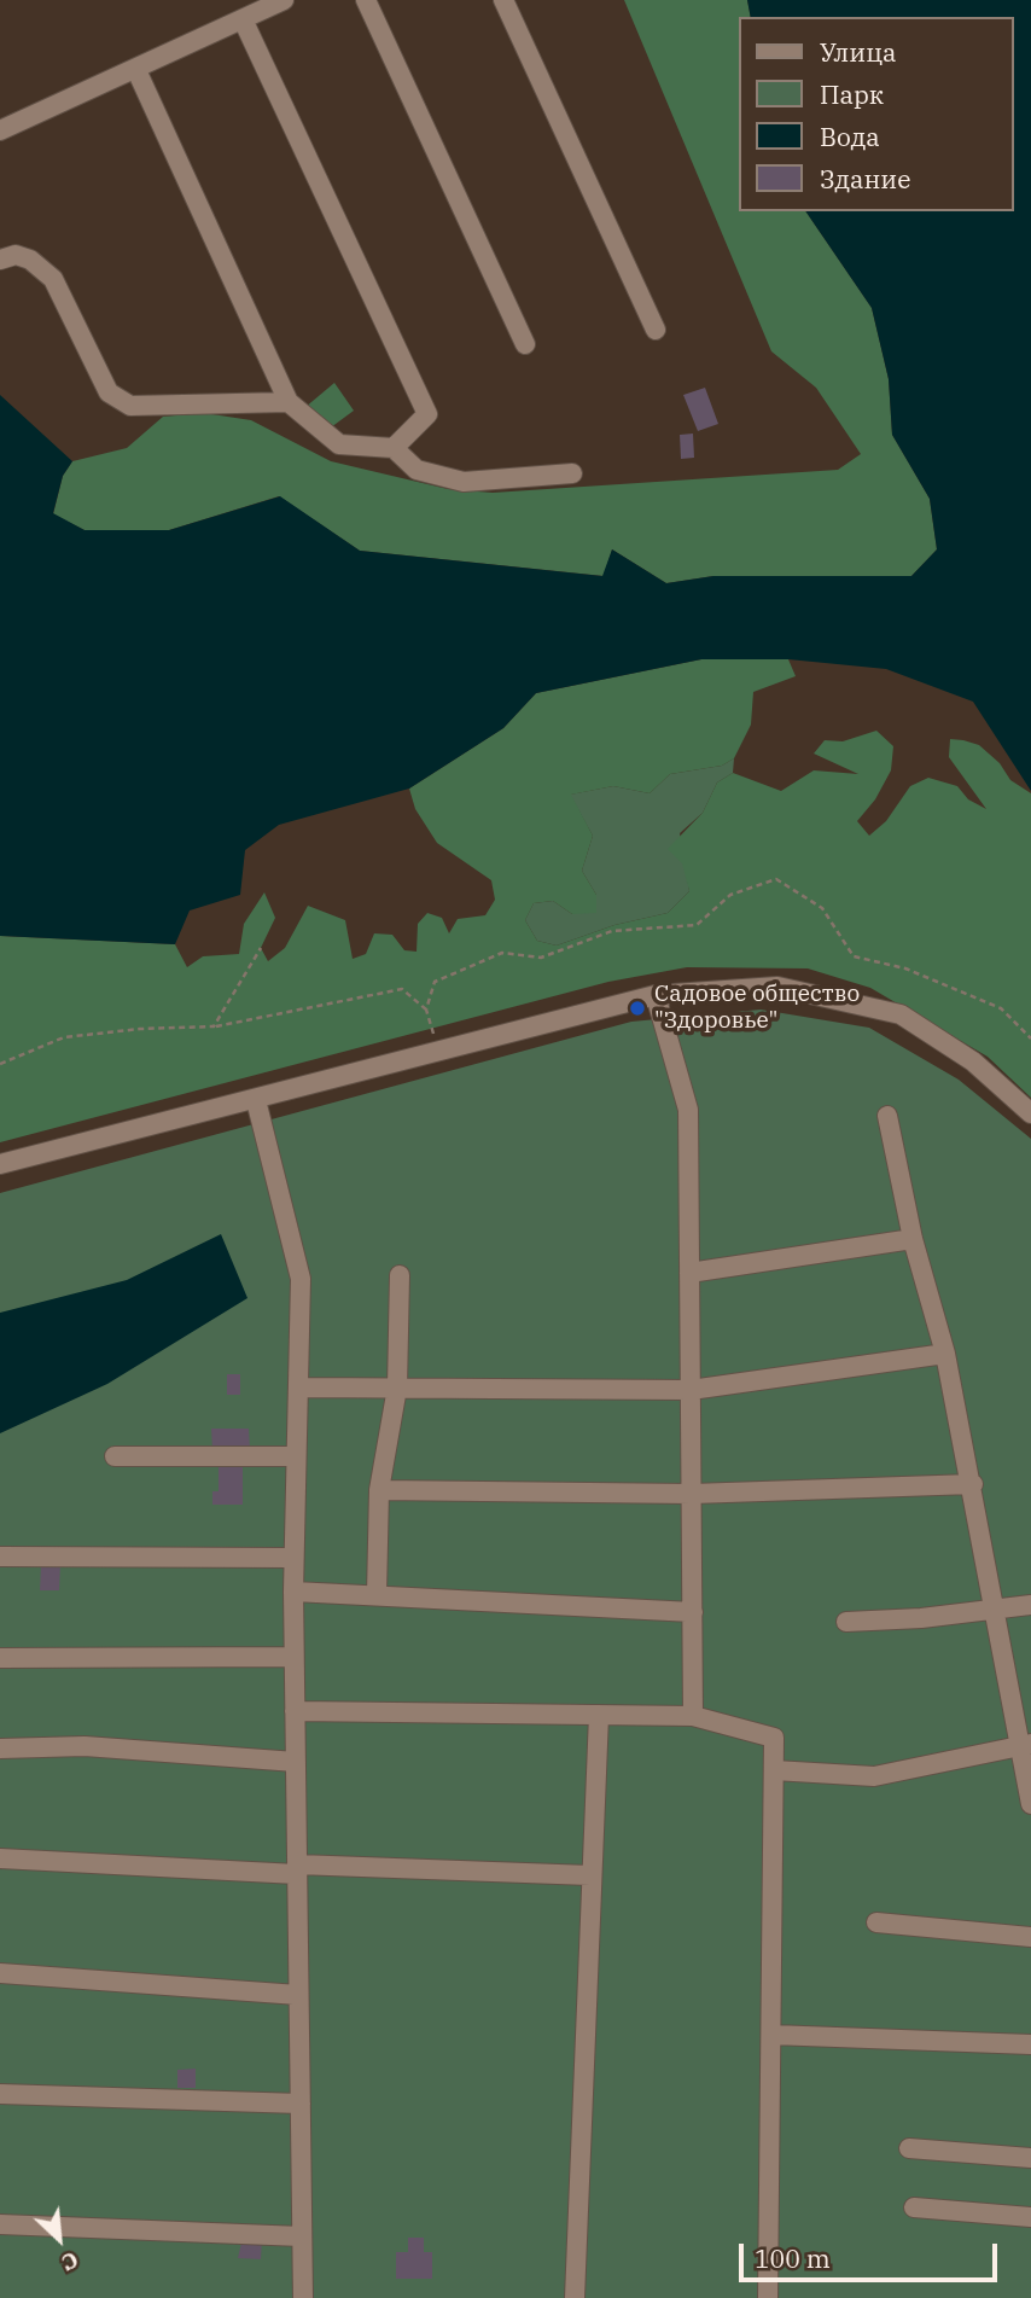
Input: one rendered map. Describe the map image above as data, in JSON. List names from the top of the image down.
{
  "places": ["Садовое общество \"Здоровье\""],
  "legend": [
    "Улица",
    "Парк",
    "Вода",
    "Здание"
  ],
  "scale_bar": "100 m",
  "north": "bottom right"
}
